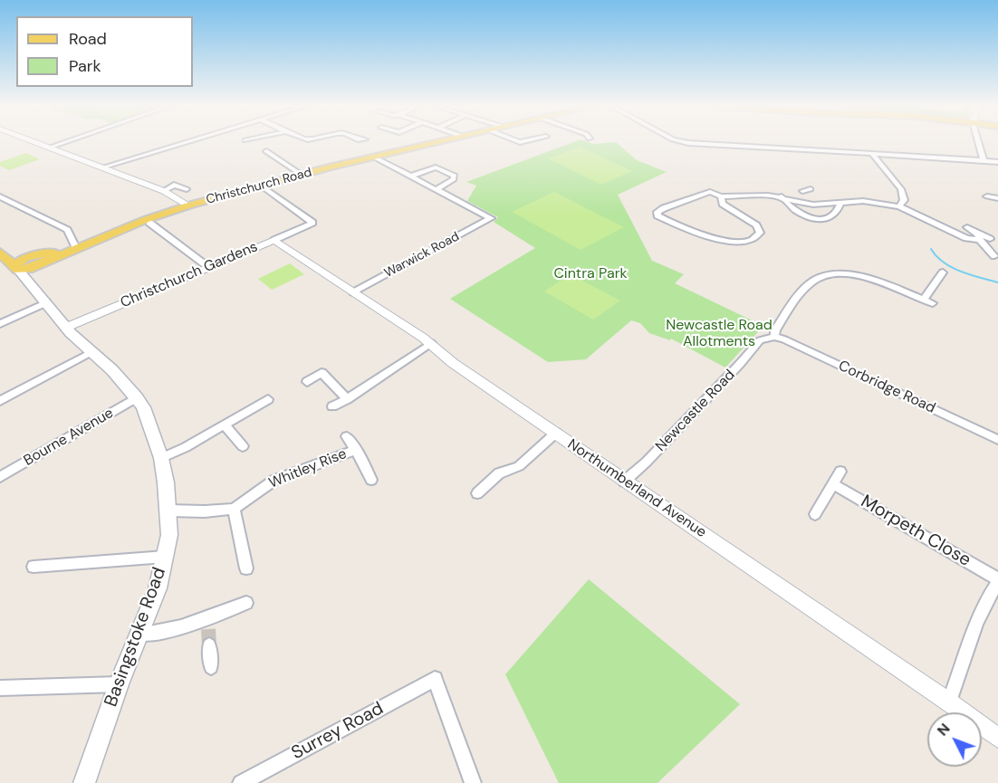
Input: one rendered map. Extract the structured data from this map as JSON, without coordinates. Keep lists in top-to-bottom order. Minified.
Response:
{"streets":{"main road":["Christchurch Road","Basingstoke Road"],"street":["Warwick Road","Christchurch Gardens","Corbridge Road","Newcastle Road","Bourne Avenue","Whitley Rise","Northumberland Avenue","Morpeth Close","Surrey Road"]},"crossings":[["Christchurch Road","Christchurch Gardens"],["Christchurch Road","Basingstoke Road"],["Warwick Road","Northumberland Avenue"],["Christchurch Gardens","Northumberland Avenue"],["Christchurch Gardens","Basingstoke Road"],["Corbridge Road","Newcastle Road"],["Newcastle Road","Northumberland Avenue"],["Bourne Avenue","Basingstoke Road"],["Whitley Rise","Basingstoke Road"]],"parks":["Cintra Park","Newcastle Road Allotments"],"legend":["Road","Park"],"north":"top left"}
